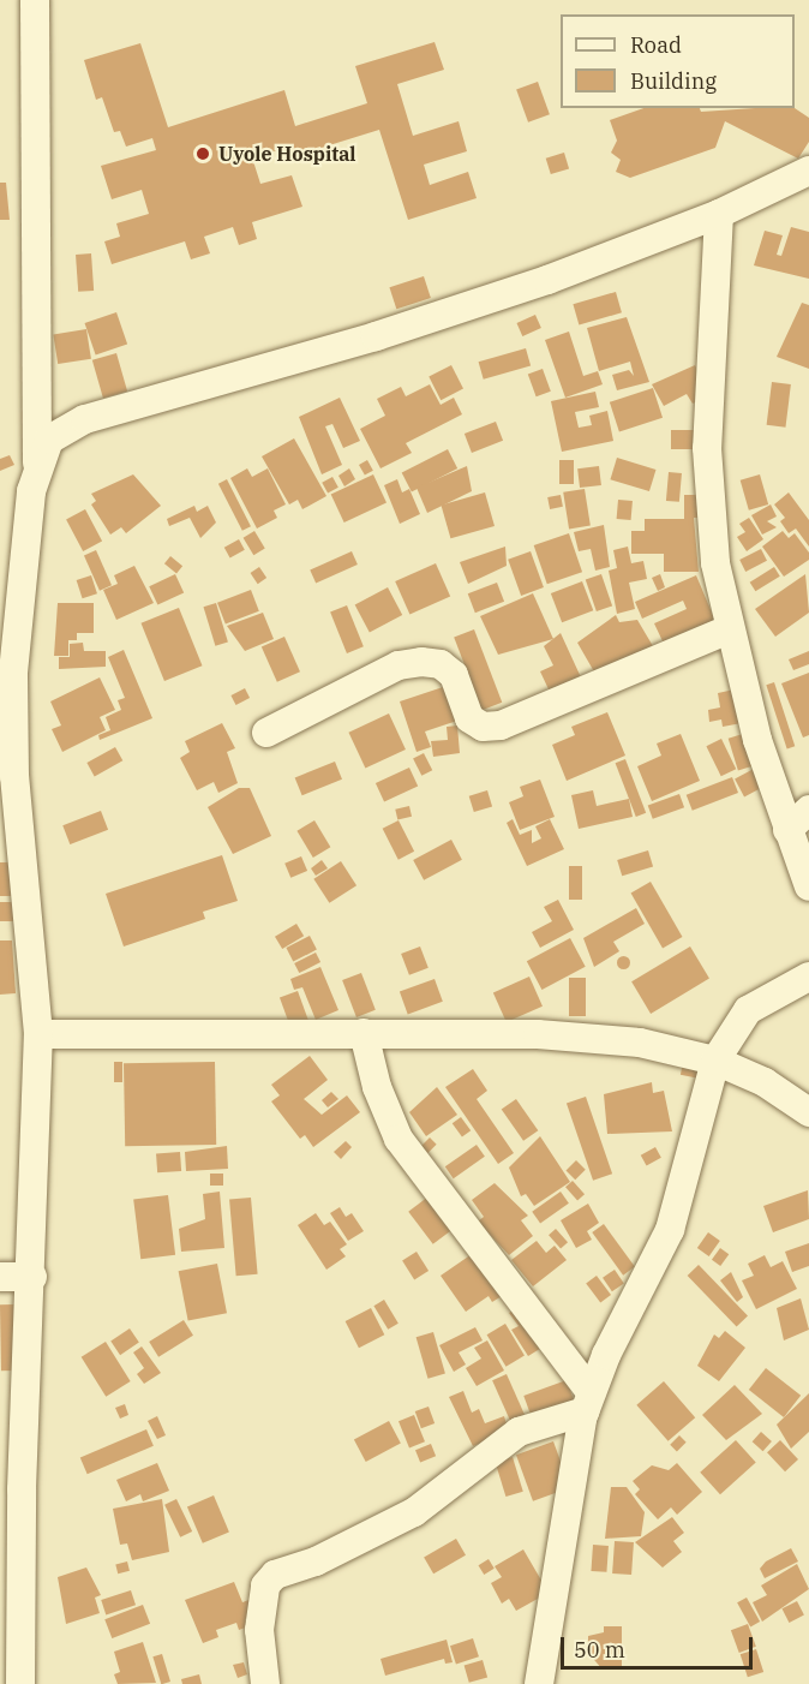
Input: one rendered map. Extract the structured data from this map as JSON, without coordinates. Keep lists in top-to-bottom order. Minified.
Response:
{"places":["Uyole Hospital"],"legend":["Road","Building"],"scale_bar":"50 m"}
